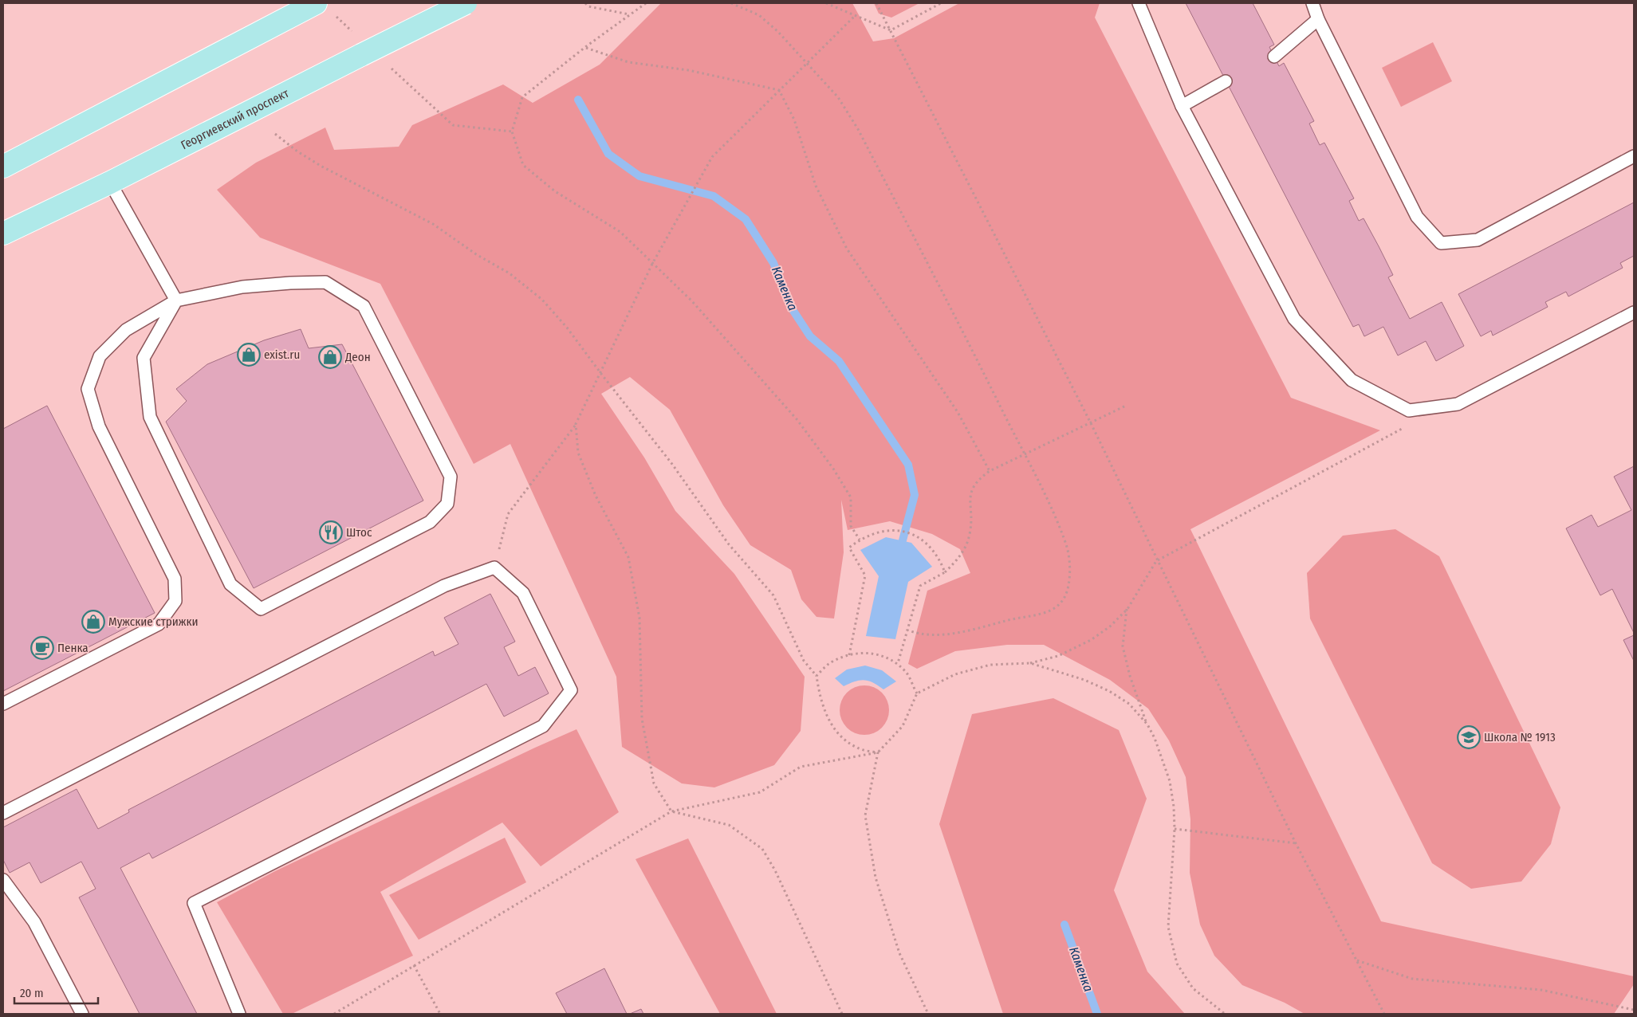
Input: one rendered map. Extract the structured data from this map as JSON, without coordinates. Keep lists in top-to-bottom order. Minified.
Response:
{"streets":{"main road":["Георгиевский проспект"]},"water":["Каменка"],"places":{"shop":["exist.ru","Деон","Мужские стрижки"],"restaurant":["Штос"],"cafe":["Пенка"],"school or university":["Школа № 1913"]},"scale_bar":"20 m"}
